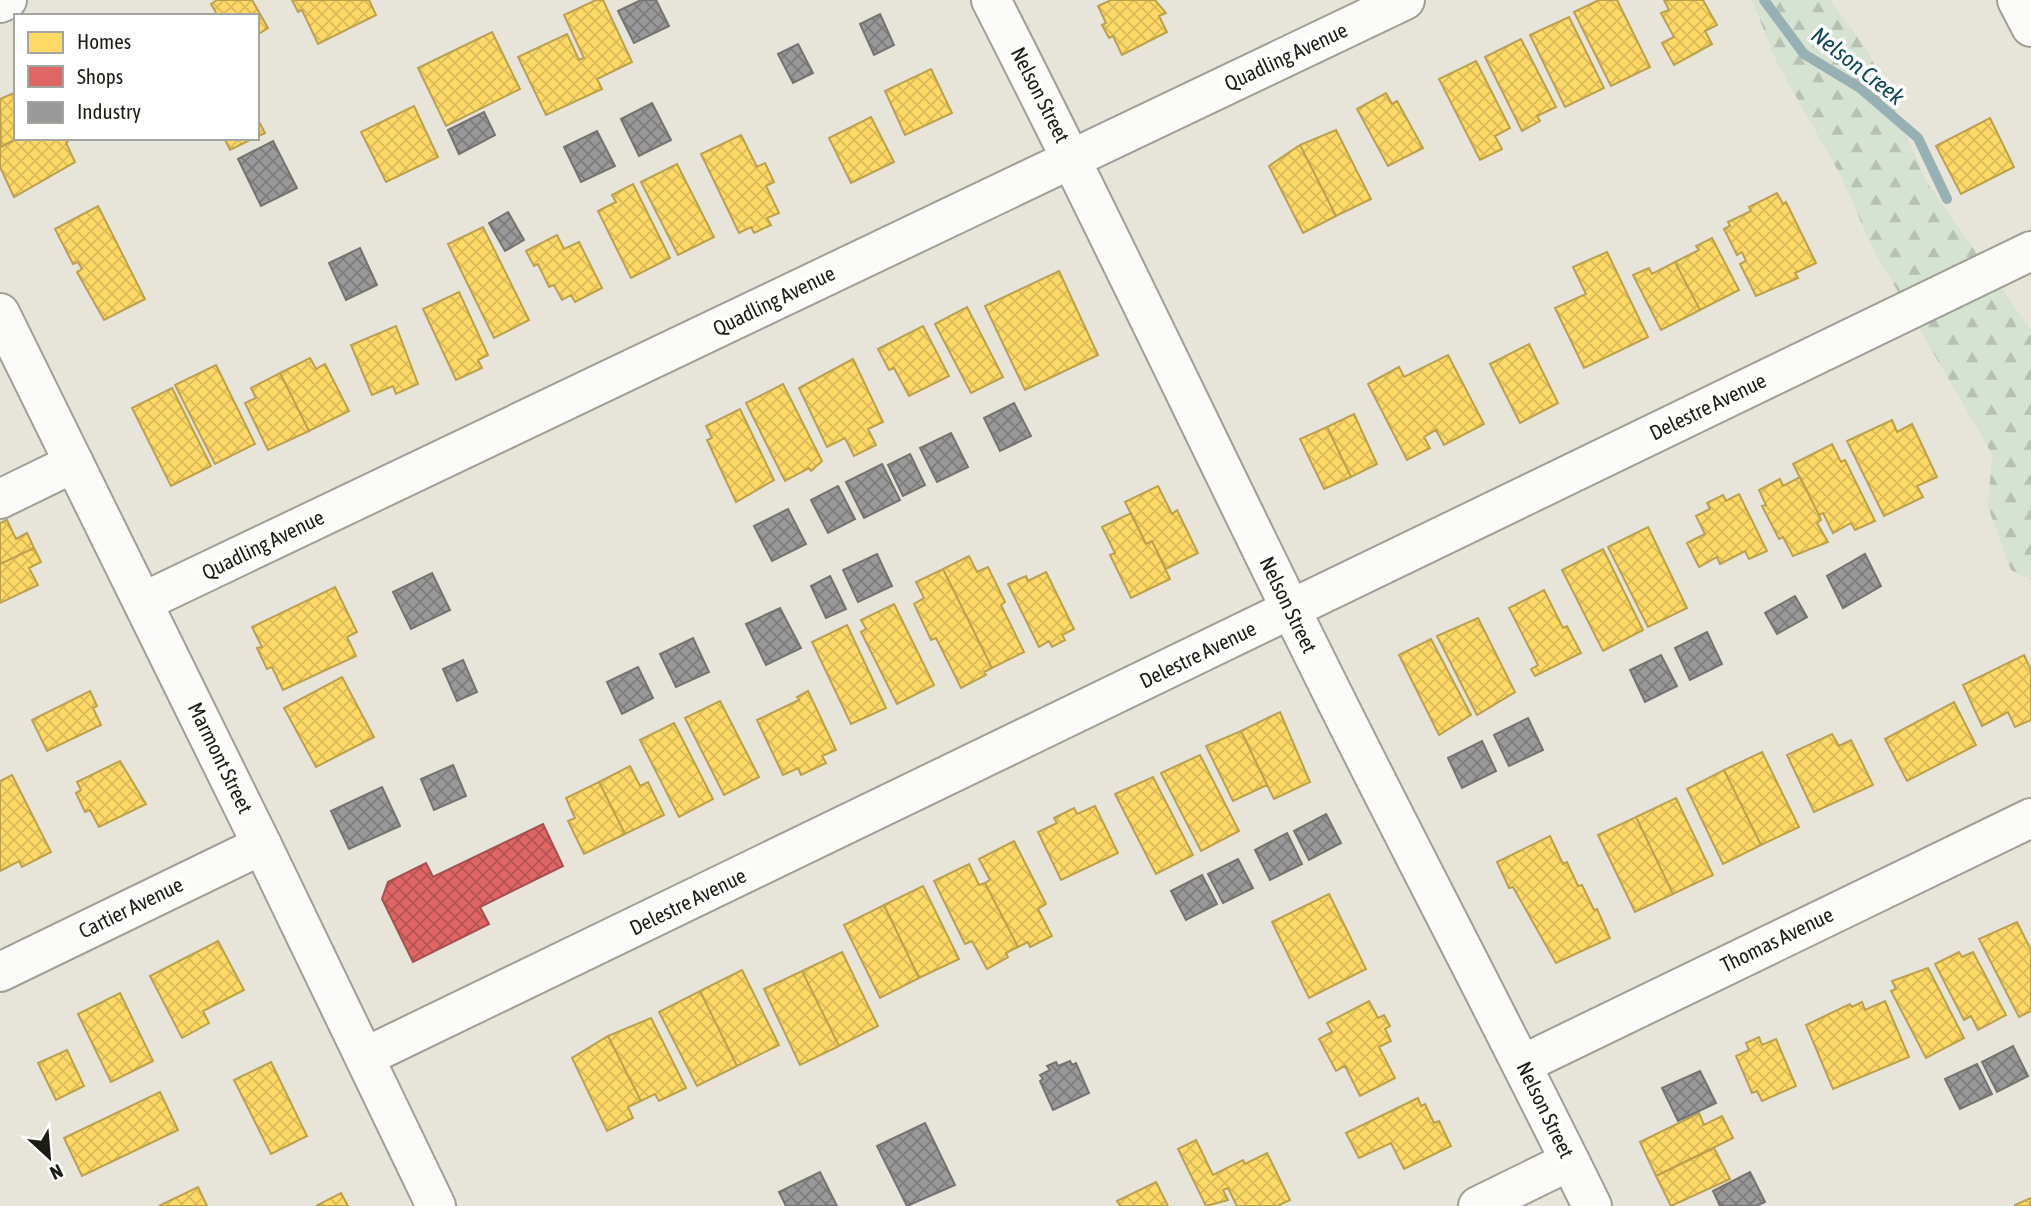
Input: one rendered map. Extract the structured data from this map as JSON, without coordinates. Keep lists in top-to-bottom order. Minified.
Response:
{"streets":{"street":["Quadling Avenue","Nelson Street","Delestre Avenue","Marmont Street","Cartier Avenue","Thomas Avenue"]},"crossings":[["Quadling Avenue","Nelson Street"],["Quadling Avenue","Marmont Street"],["Nelson Street","Delestre Avenue"],["Nelson Street","Thomas Avenue"],["Delestre Avenue","Marmont Street"],["Marmont Street","Cartier Avenue"]],"water":["Nelson Creek"],"legend":["Homes","Shops","Industry"],"north":"bottom right"}
